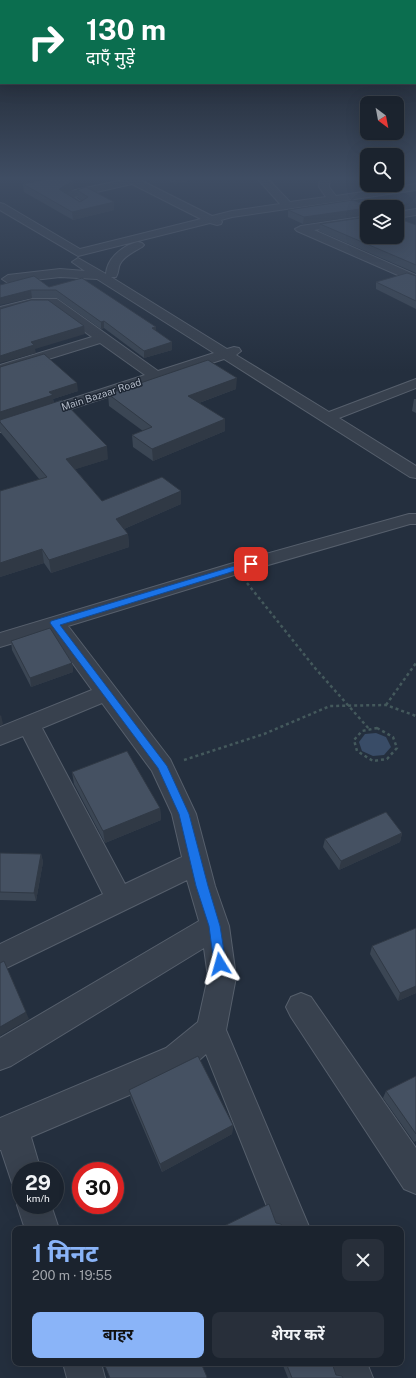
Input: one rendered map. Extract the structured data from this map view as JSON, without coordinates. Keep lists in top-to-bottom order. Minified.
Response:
{"streets":{"street":["Main Bazaar Road"]},"north":"bottom right","page":{"turn":["130 m","दाएँ मुड़ें"],"speed":"29 km/h","limit":"30","heading":["1 मिनट","200 m · 19:55"],"buttons":["बाहर","शेयर करें"]}}
